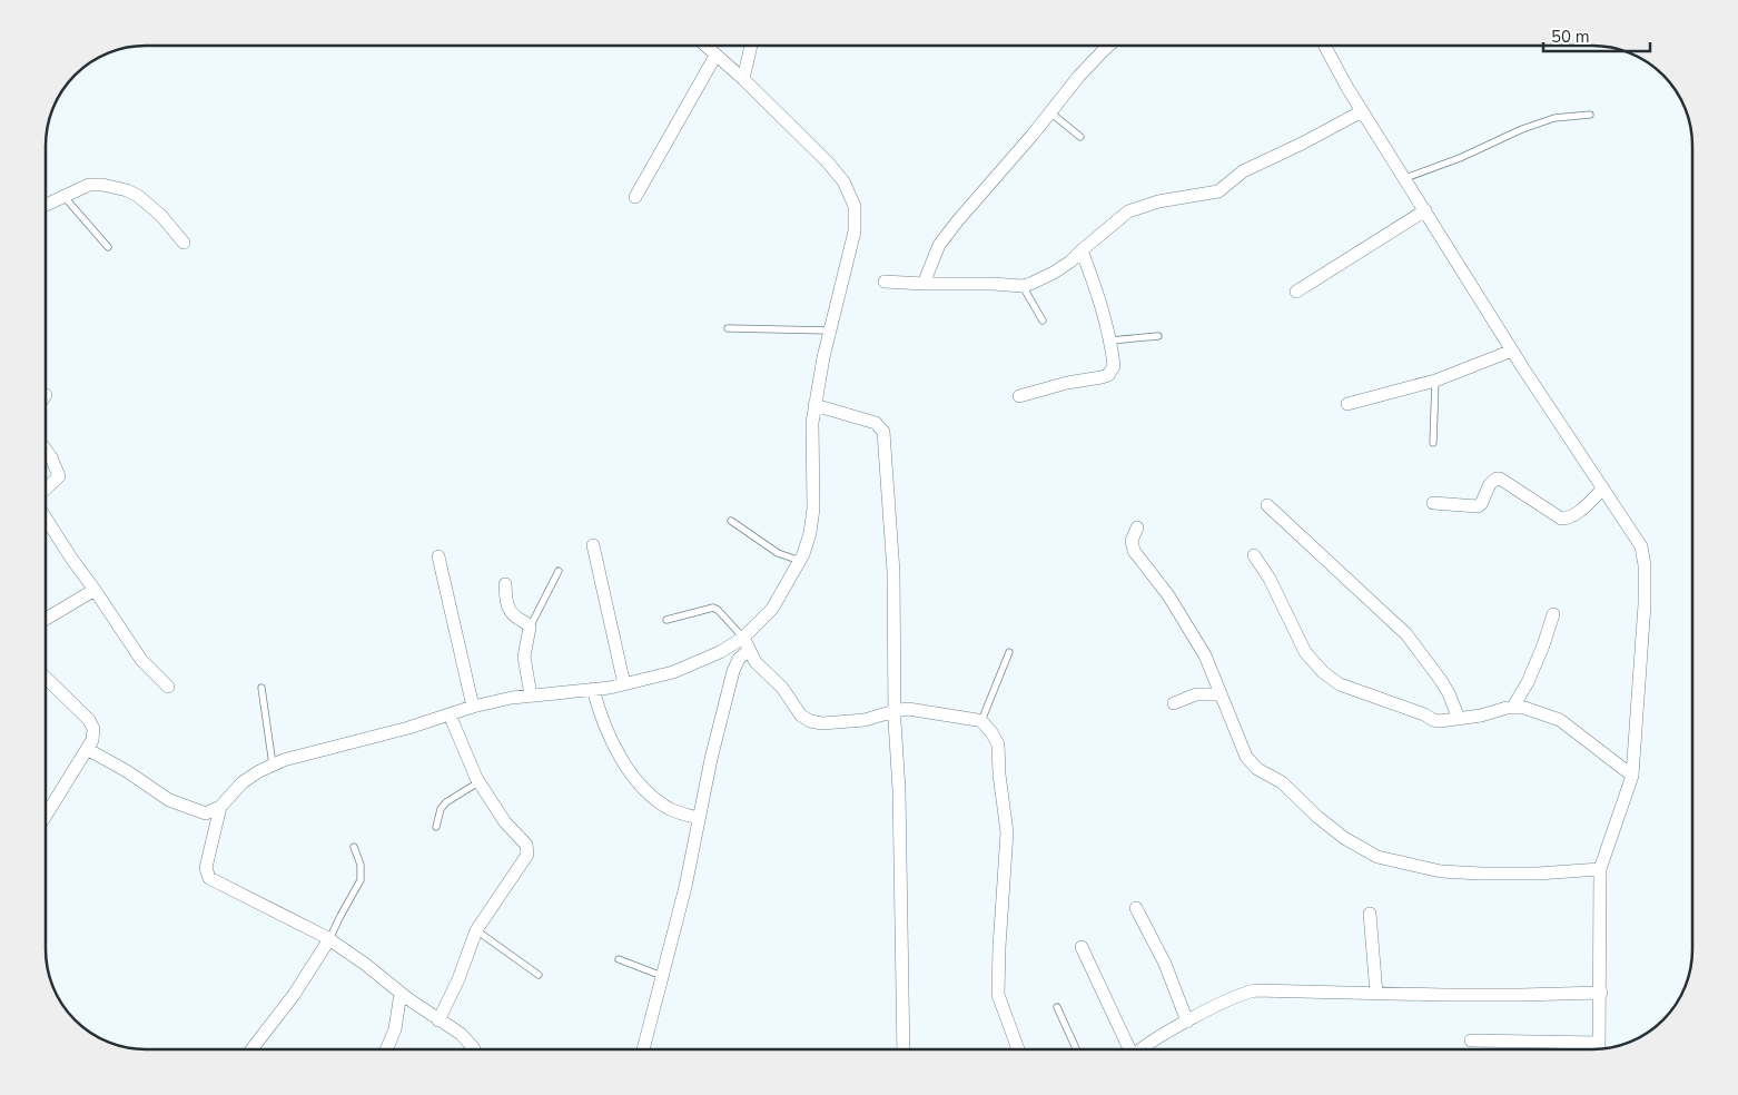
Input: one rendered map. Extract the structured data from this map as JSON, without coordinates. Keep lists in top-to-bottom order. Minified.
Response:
{"scale_bar":"50 m"}
